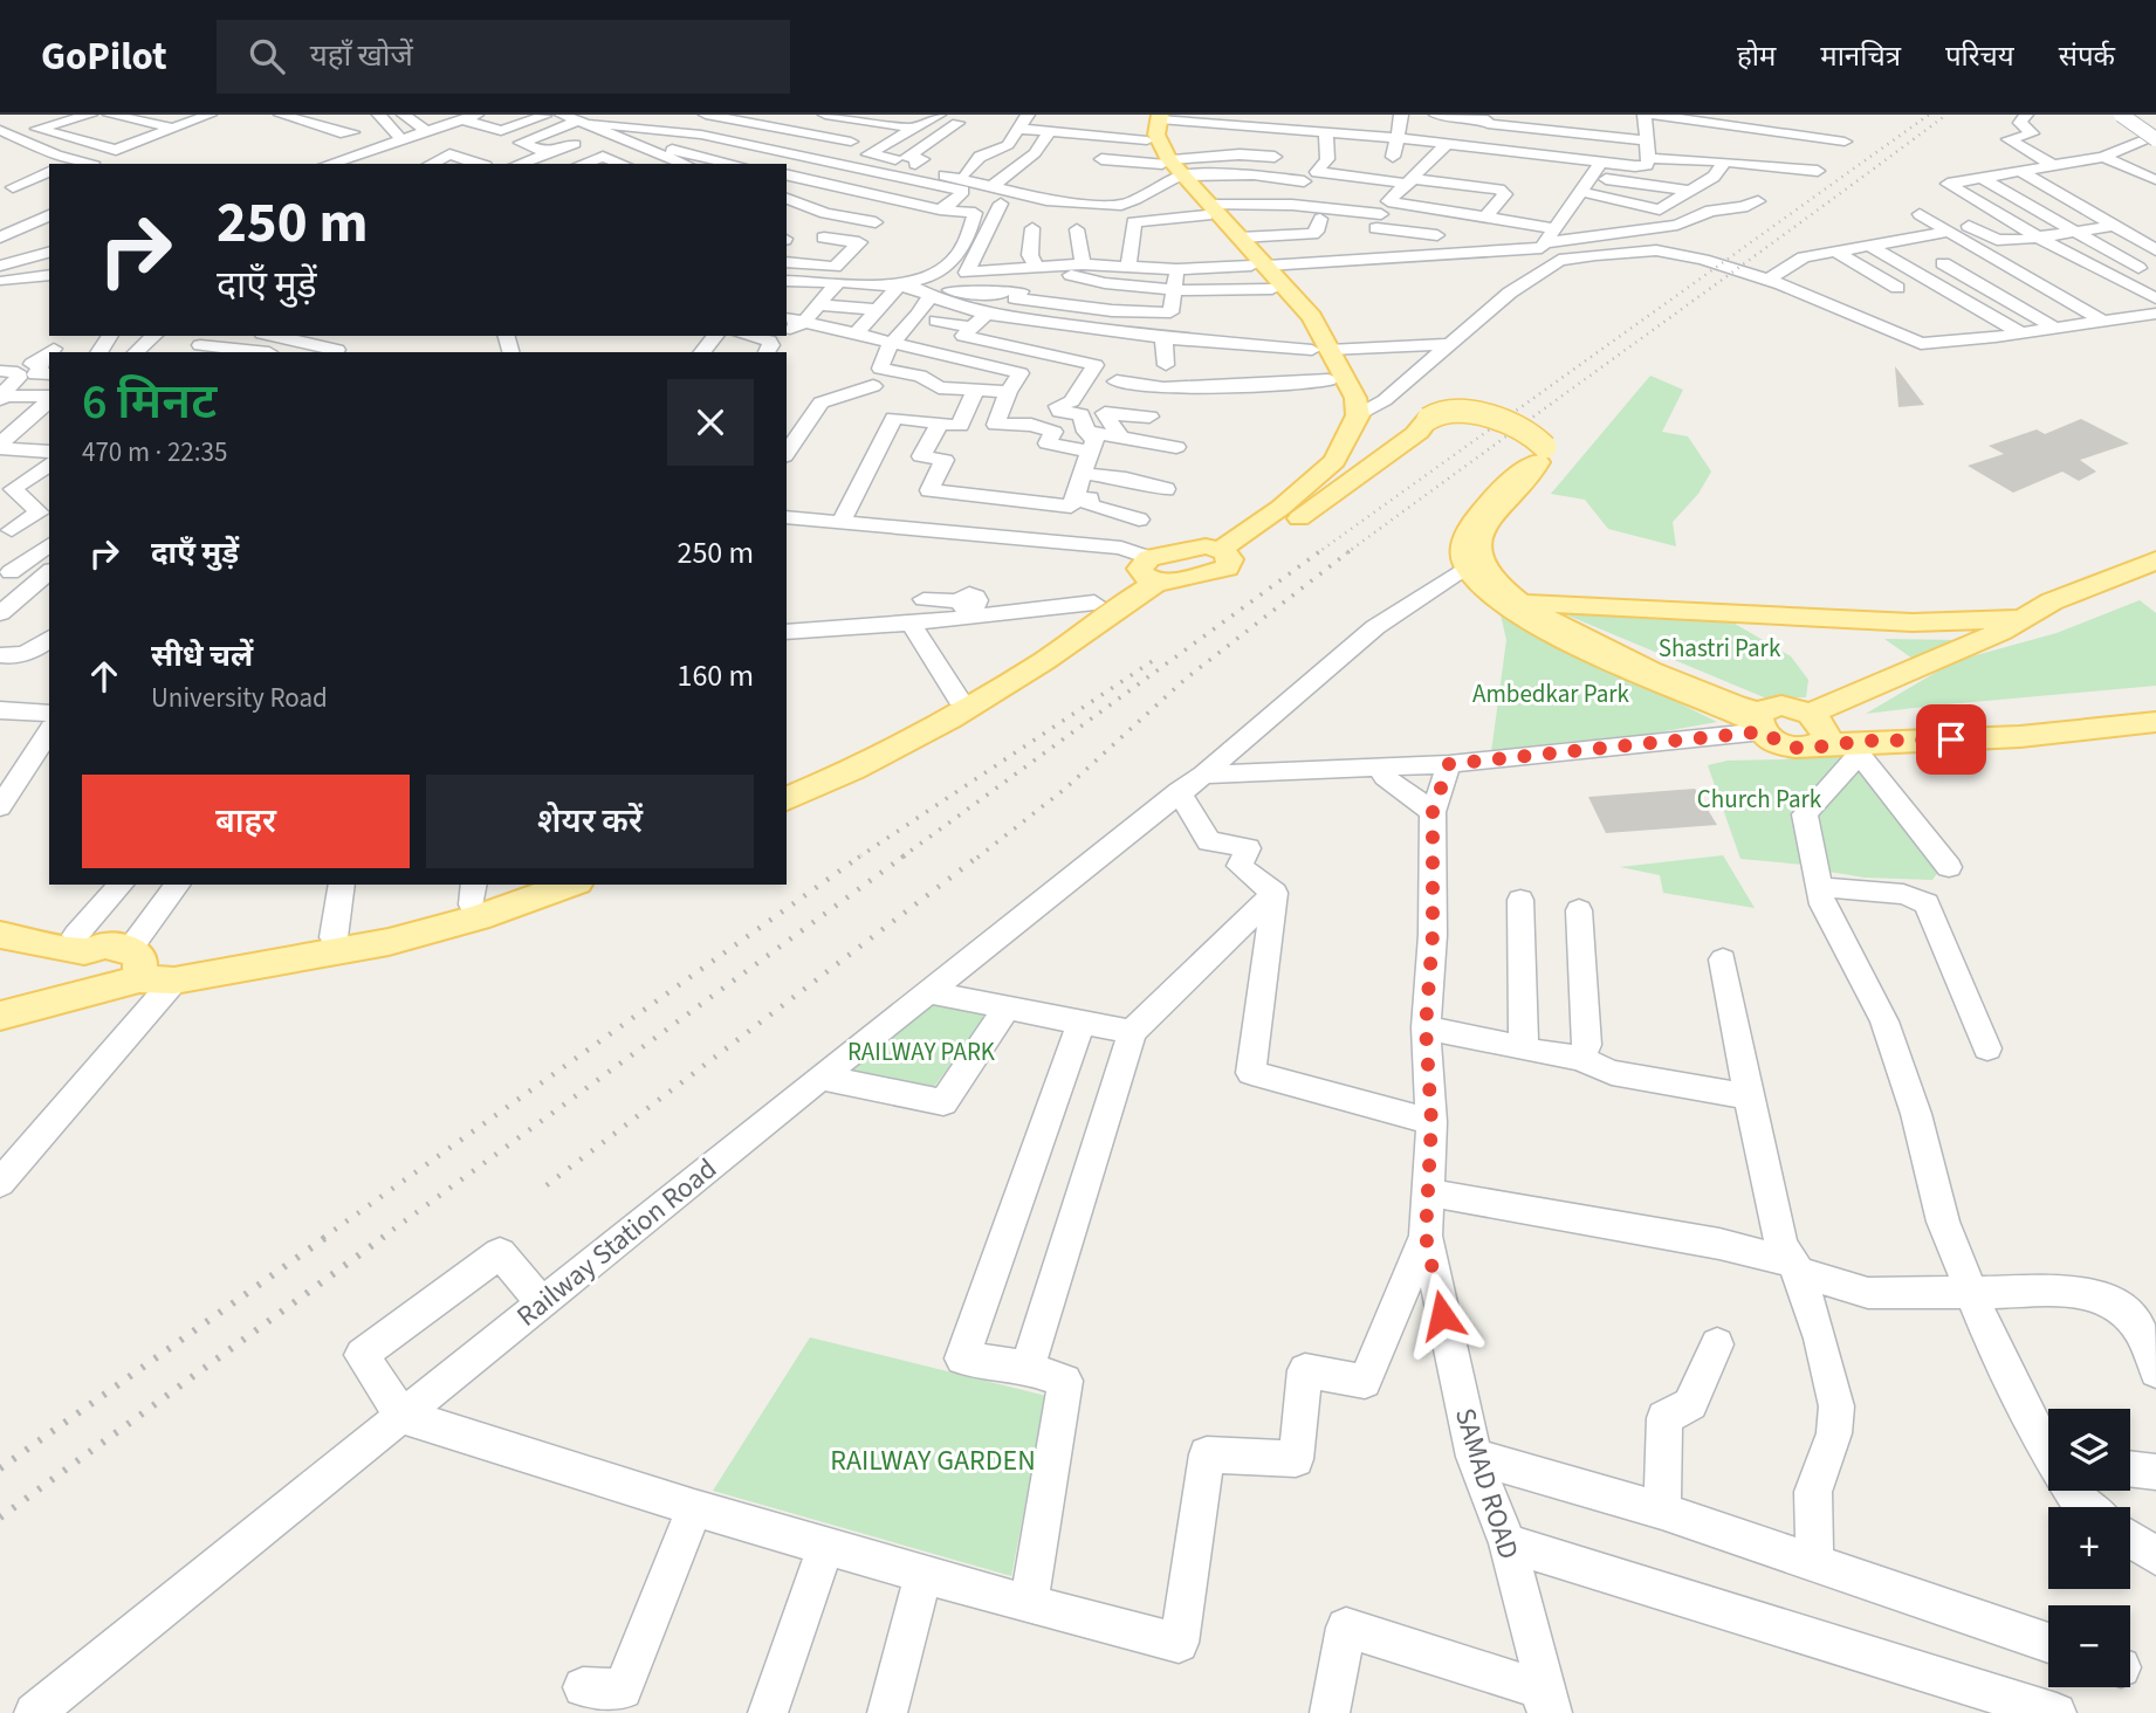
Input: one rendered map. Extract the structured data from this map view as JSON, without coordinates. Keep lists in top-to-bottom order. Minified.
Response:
{"streets":{"street":["Railway Station Road","SAMAD ROAD"]},"parks":["Shastri Park","Ambedkar Park","Church Park","RAILWAY PARK","RAILWAY GARDEN"],"page":{"header":"GoPilot","search":"यहाँ खोजें","nav":["होम","मानचित्र","परिचय","संपर्क"],"turn":["250 m","दाएँ मुड़ें"],"heading":["6 मिनट","470 m · 22:35"],"list":[{"name":"दाएँ मुड़ें","value":"250 m"},{"name":"सीधे चलें","note":"University Road","value":"160 m"}],"buttons":["बाहर","शेयर करें"],"map_buttons":["+","−"]}}
